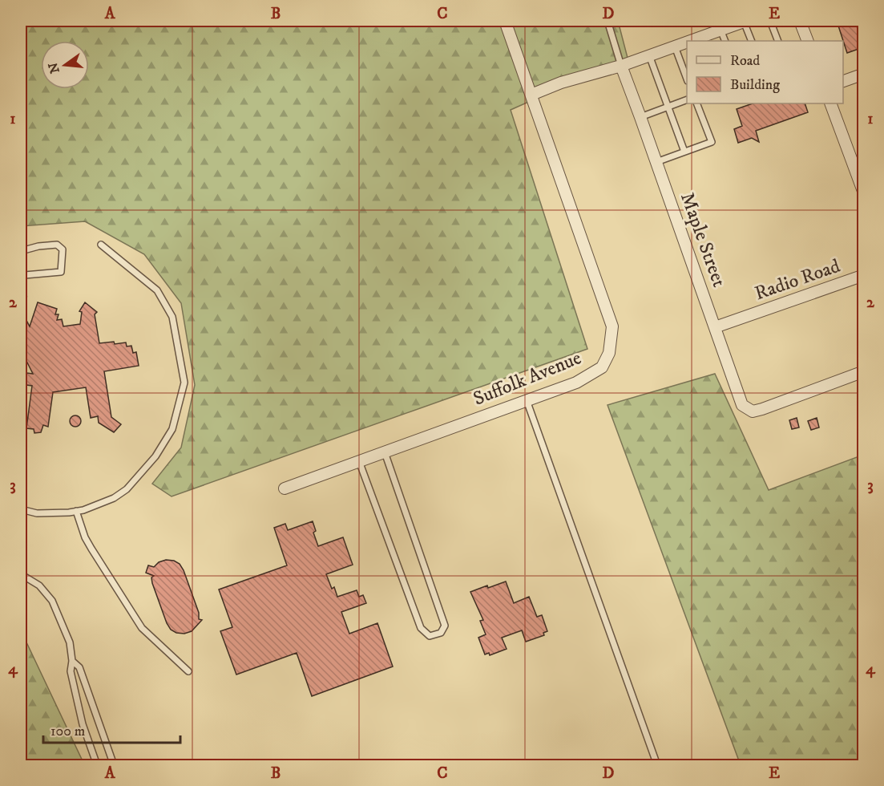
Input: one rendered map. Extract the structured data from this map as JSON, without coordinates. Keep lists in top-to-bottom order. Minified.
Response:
{"streets":{"street":["Maple Street","Radio Road","Suffolk Avenue"]},"crossings":[["Maple Street","Radio Road"]],"legend":["Road","Building"],"scale_bar":"100 m","north":"left","grid":{"columns":["A","B","C","D","E"],"rows":["1","2","3","4"]}}
